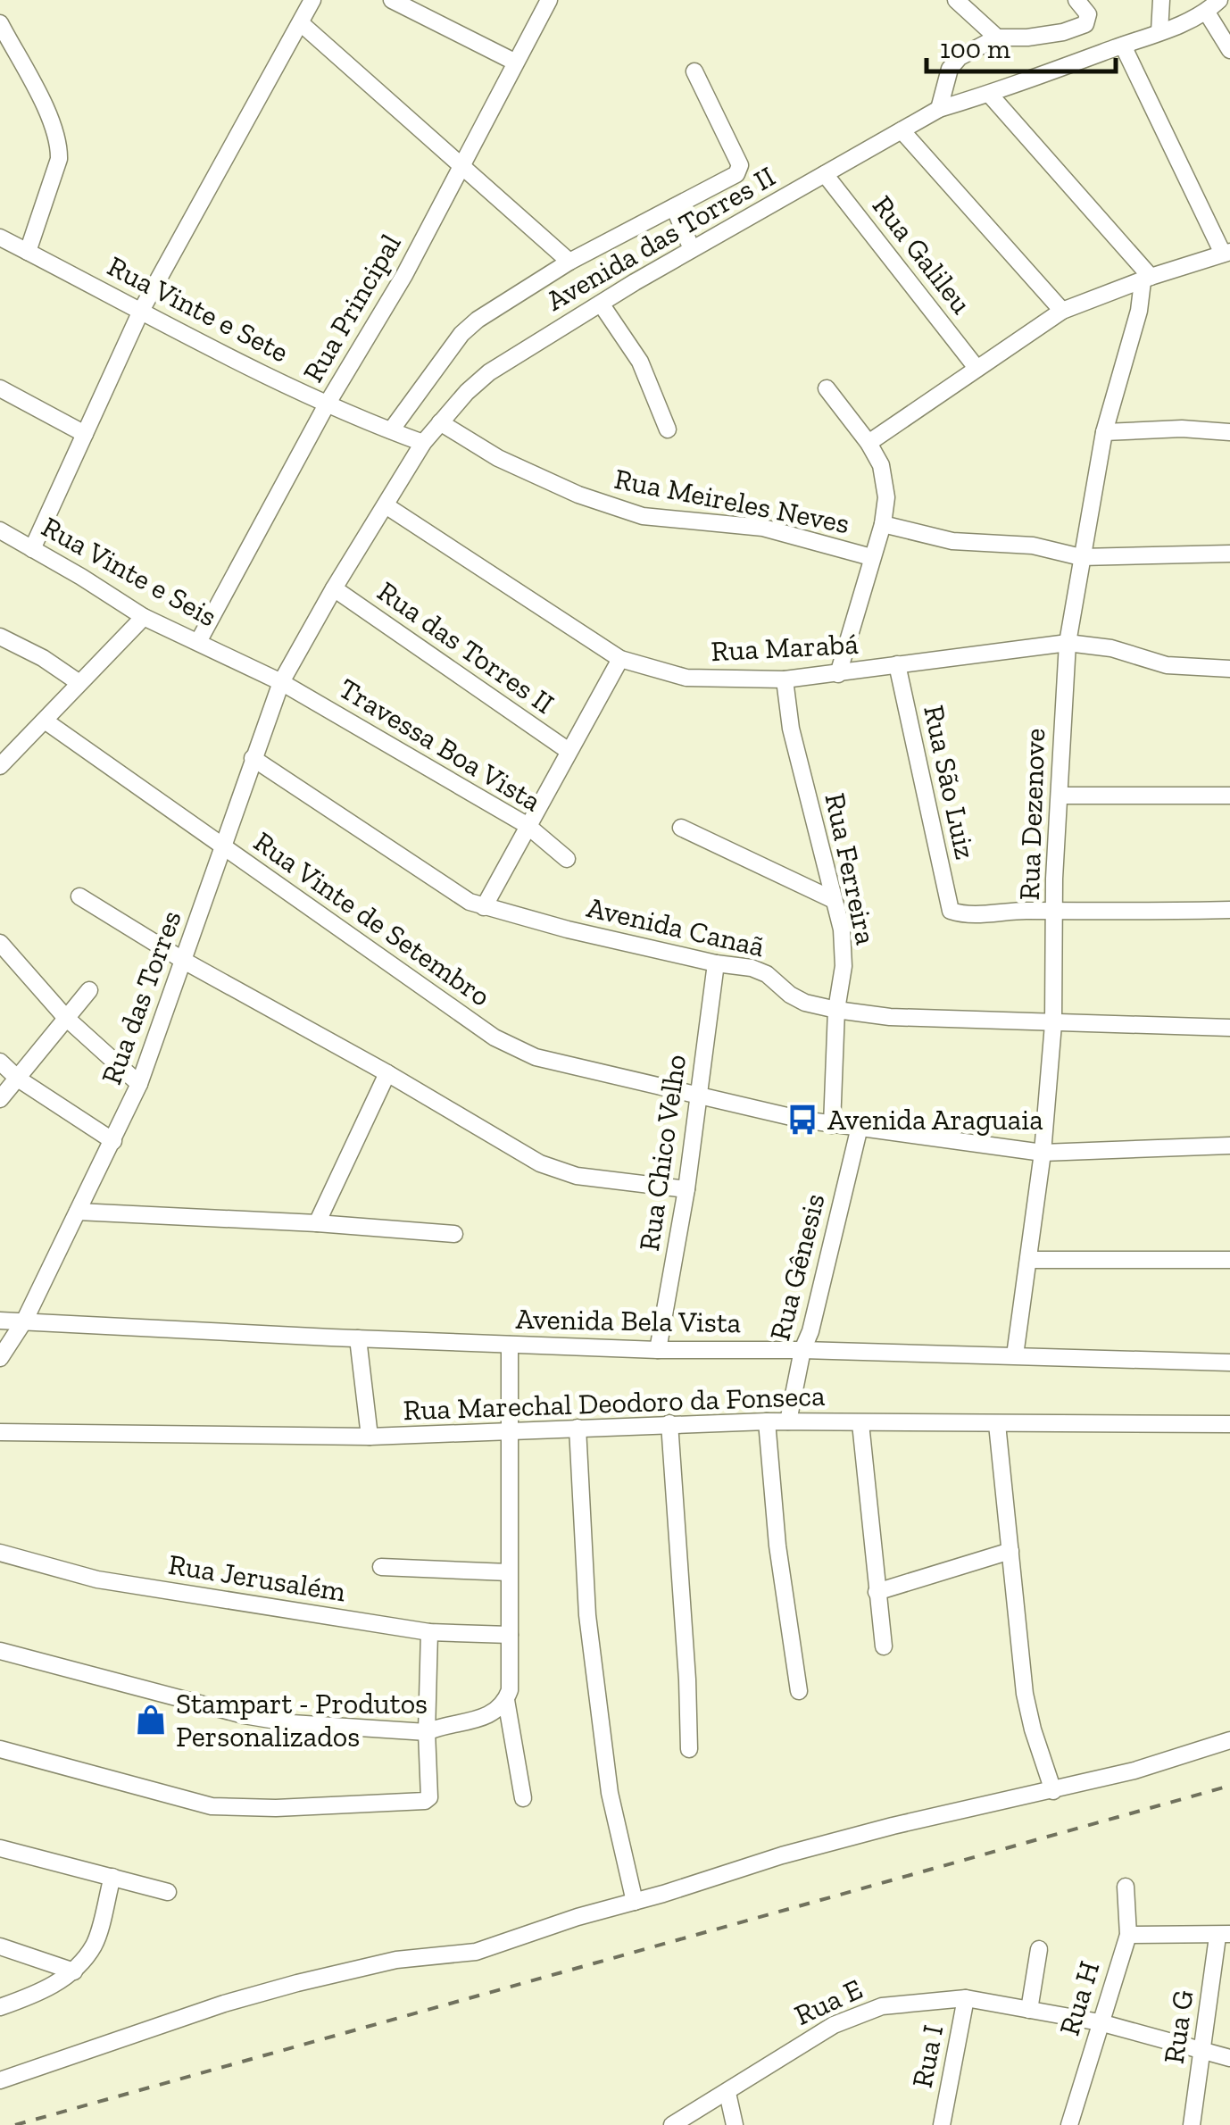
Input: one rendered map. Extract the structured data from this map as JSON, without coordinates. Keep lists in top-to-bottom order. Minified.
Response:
{"streets":{"street":["Avenida das Torres II","Rua Galileu","Rua Principal","Rua Vinte e Sete","Rua Meireles Neves","Rua Vinte e Seis","Rua das Torres II","Rua Marabá","Travessa Boa Vista","Rua São Luiz","Rua Dezenove","Rua Ferreira","Rua Vinte de Setembro","Avenida Canaã","Rua das Torres","Rua Chico Velho","Rua Gênesis","Avenida Bela Vista","Rua Marechal Deodoro da Fonseca","Rua Jerusalém","Rua H","Rua E","Rua G","Rua I"]},"crossings":[["Avenida das Torres II","Rua Galileu"],["Avenida das Torres II","Rua Vinte e Sete"],["Avenida das Torres II","Rua Meireles Neves"],["Avenida das Torres II","Rua Vinte e Seis"],["Avenida das Torres II","Rua das Torres II"],["Avenida das Torres II","Rua Marabá"],["Avenida das Torres II","Travessa Boa Vista"],["Avenida das Torres II","Rua das Torres"],["Rua Principal","Rua Vinte e Sete"],["Rua Principal","Rua Vinte e Seis"],["Rua Meireles Neves","Rua Dezenove"],["Rua Vinte e Seis","Travessa Boa Vista"],["Rua Vinte e Seis","Rua das Torres"],["Rua Marabá","Rua São Luiz"],["Rua Marabá","Rua Dezenove"],["Rua Marabá","Rua Ferreira"],["Travessa Boa Vista","Rua das Torres"],["Rua São Luiz","Rua Dezenove"],["Rua Dezenove","Avenida Canaã"],["Rua Dezenove","Avenida Bela Vista"],["Rua Ferreira","Avenida Canaã"],["Rua Vinte de Setembro","Rua das Torres"],["Rua Vinte de Setembro","Rua Chico Velho"],["Avenida Canaã","Rua das Torres"],["Avenida Canaã","Rua Chico Velho"],["Rua das Torres","Avenida Bela Vista"],["Rua Chico Velho","Avenida Bela Vista"],["Rua Gênesis","Avenida Bela Vista"],["Rua Gênesis","Rua Marechal Deodoro da Fonseca"],["Rua H","Rua E"],["Rua E","Rua G"],["Rua E","Rua I"]],"places":{"bus stop":["Avenida Araguaia"],"shop":["Stampart - Produtos Personalizados"]},"scale_bar":"100 m"}
